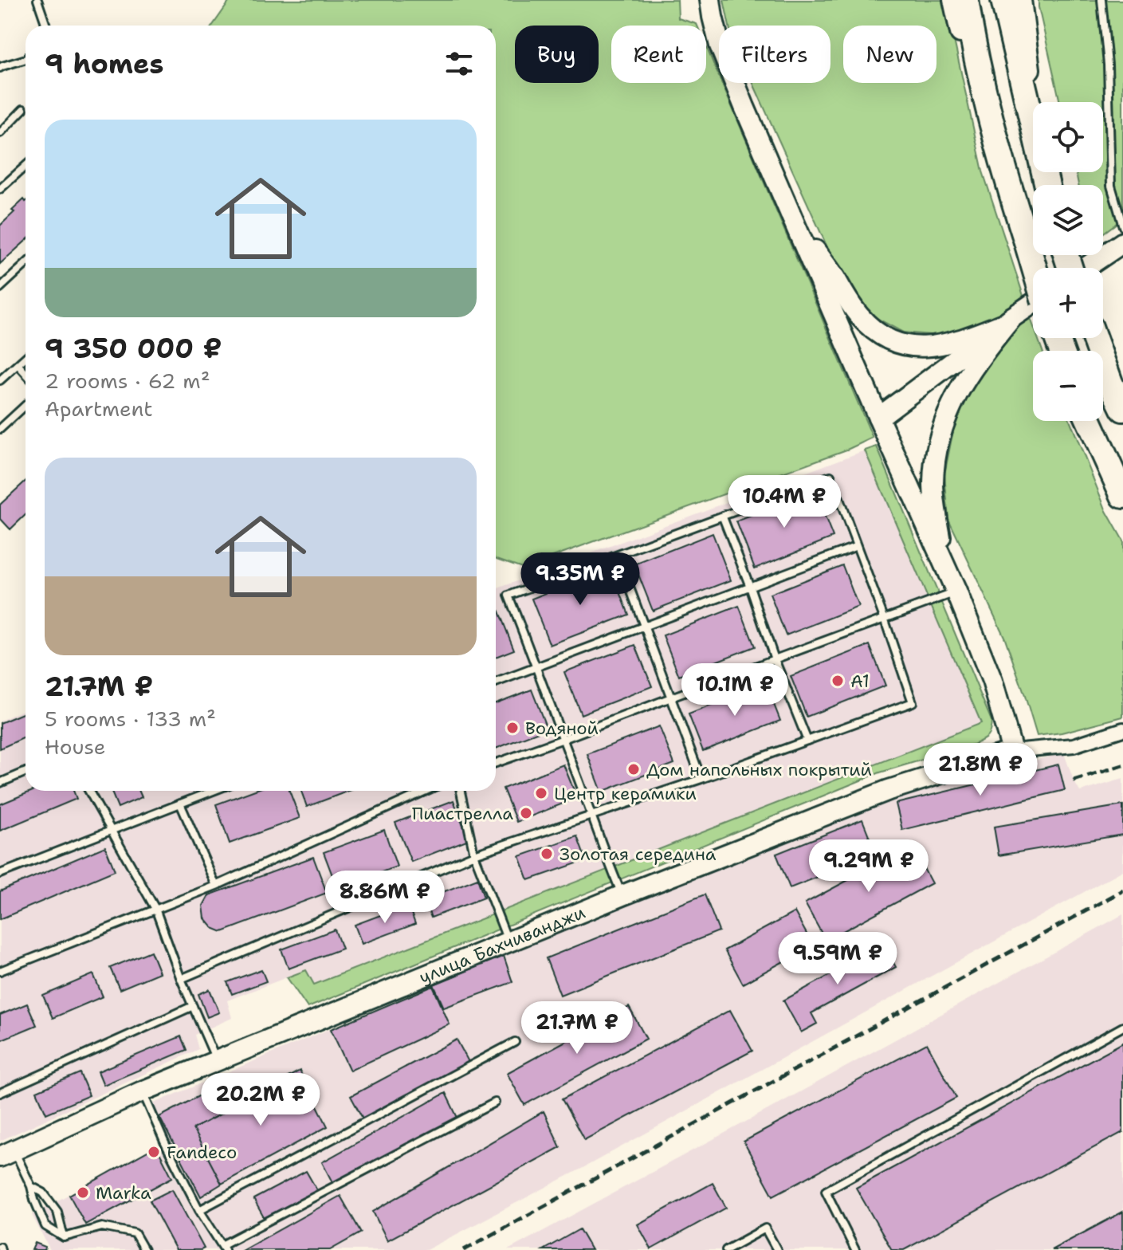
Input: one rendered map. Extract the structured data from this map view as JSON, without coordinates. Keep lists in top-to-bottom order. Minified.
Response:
{"streets":{"main road":["улица Бахчиванджи"]},"places":["A1","Водяной","Дом напольных покрытий","Центр керамики","Пиастрелла","Золотая середина","Fandeco","Marka"],"page":{"chip":["Buy","Rent","Filters","New"],"heading":"9 homes","map_buttons":["+","−"],"list":[{"name":"9 350 000 ₽","note":"2 rooms · 62 m² · Apartment"},{"name":"21.7M ₽","note":"5 rooms · 133 m² · House"}],"price":["10.4M ₽","9.35M ₽","10.1M ₽","21.8M ₽","9.29M ₽","8.86M ₽","9.59M ₽","21.7M ₽","20.2M ₽"]}}
